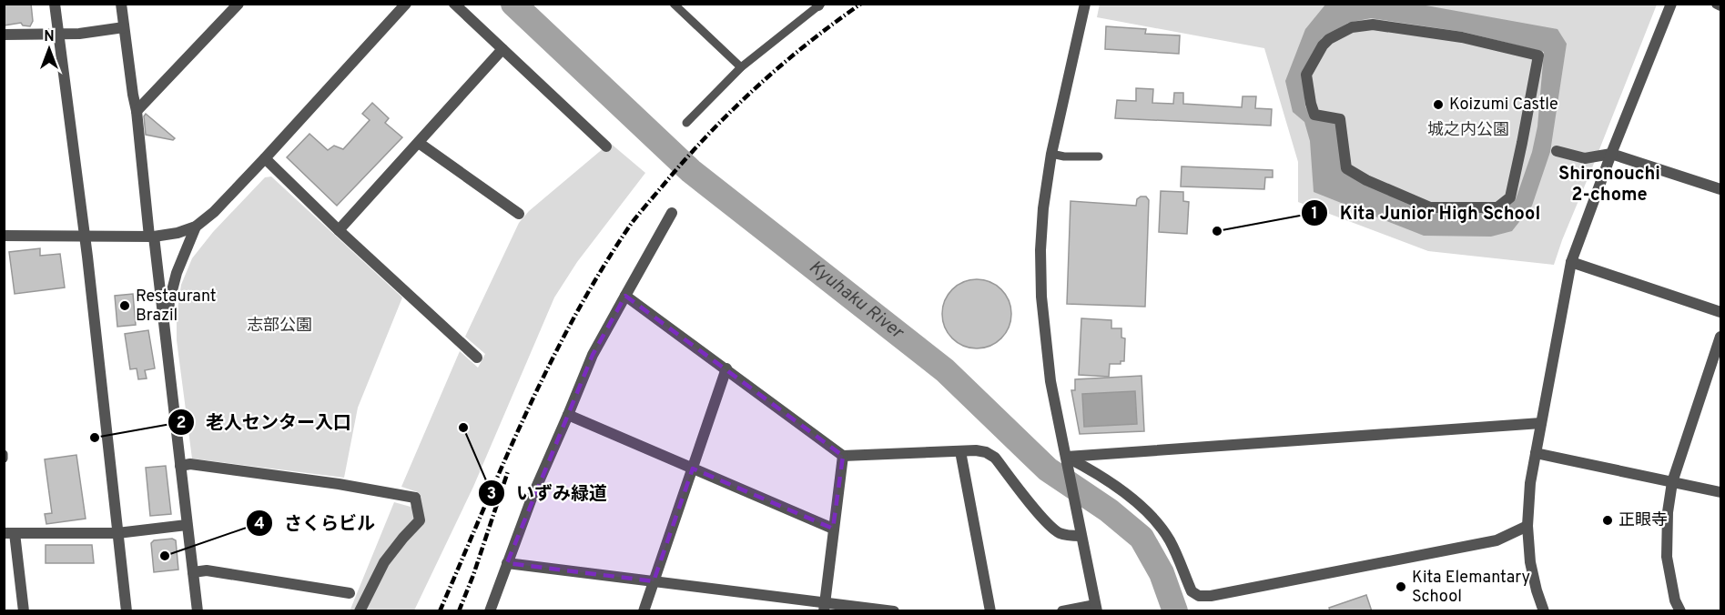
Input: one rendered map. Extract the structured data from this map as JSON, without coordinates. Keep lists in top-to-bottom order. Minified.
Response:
{"districts":["Shironouchi 2-chome"],"water":["Kyuhaku River"],"parks":["城之内公園","志部公園"],"places":["Koizumi Castle","Kita Junior High School","Restaurant Brazil","いずみ緑道","老人センター入口","正眼寺","さくらビル","Kita Elemantary School"],"north":"top"}
